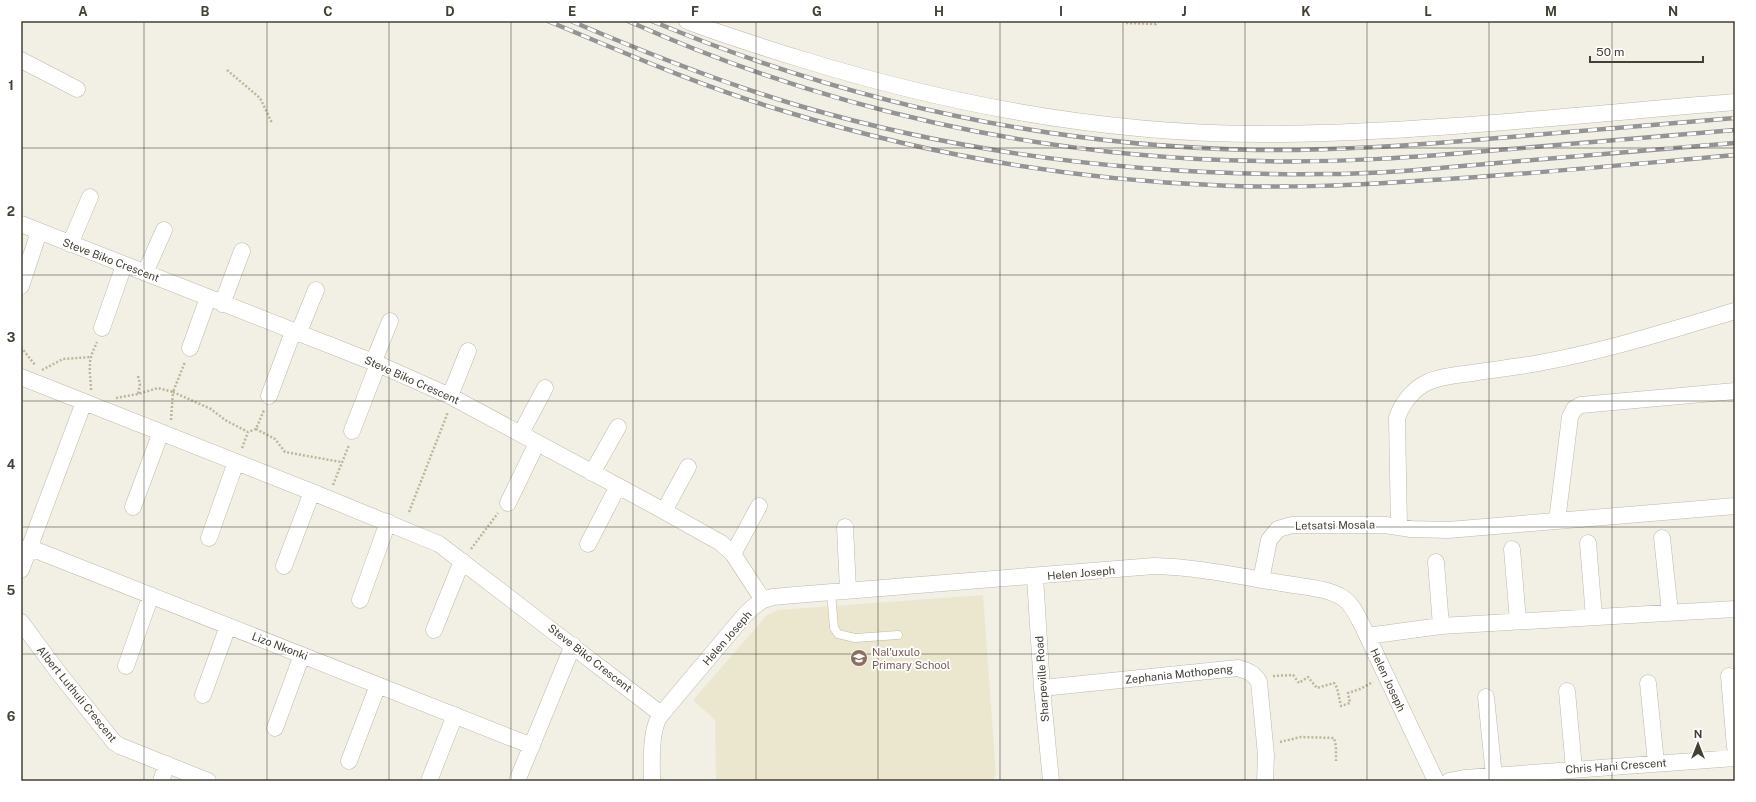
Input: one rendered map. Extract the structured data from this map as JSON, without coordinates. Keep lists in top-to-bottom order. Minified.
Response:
{"streets":{"street":["Steve Biko Crescent","Letsatsi Mosala","Helen Joseph","Lizo Nkonki","Zephania Mothopeng","Sharpeville Road","Albert Luthuli Crescent","Chris Hani Crescent"]},"crossings":[["Steve Biko Crescent","Helen Joseph"],["Letsatsi Mosala","Helen Joseph"],["Helen Joseph","Sharpeville Road"],["Zephania Mothopeng","Sharpeville Road"]],"places":{"school or university":["Nal'uxulo Primary School"]},"scale_bar":"50 m","north":"top","grid":{"columns":["A","B","C","D","E","F","G","H","I","J","K","L","M","N"],"rows":["1","2","3","4","5","6"]}}
